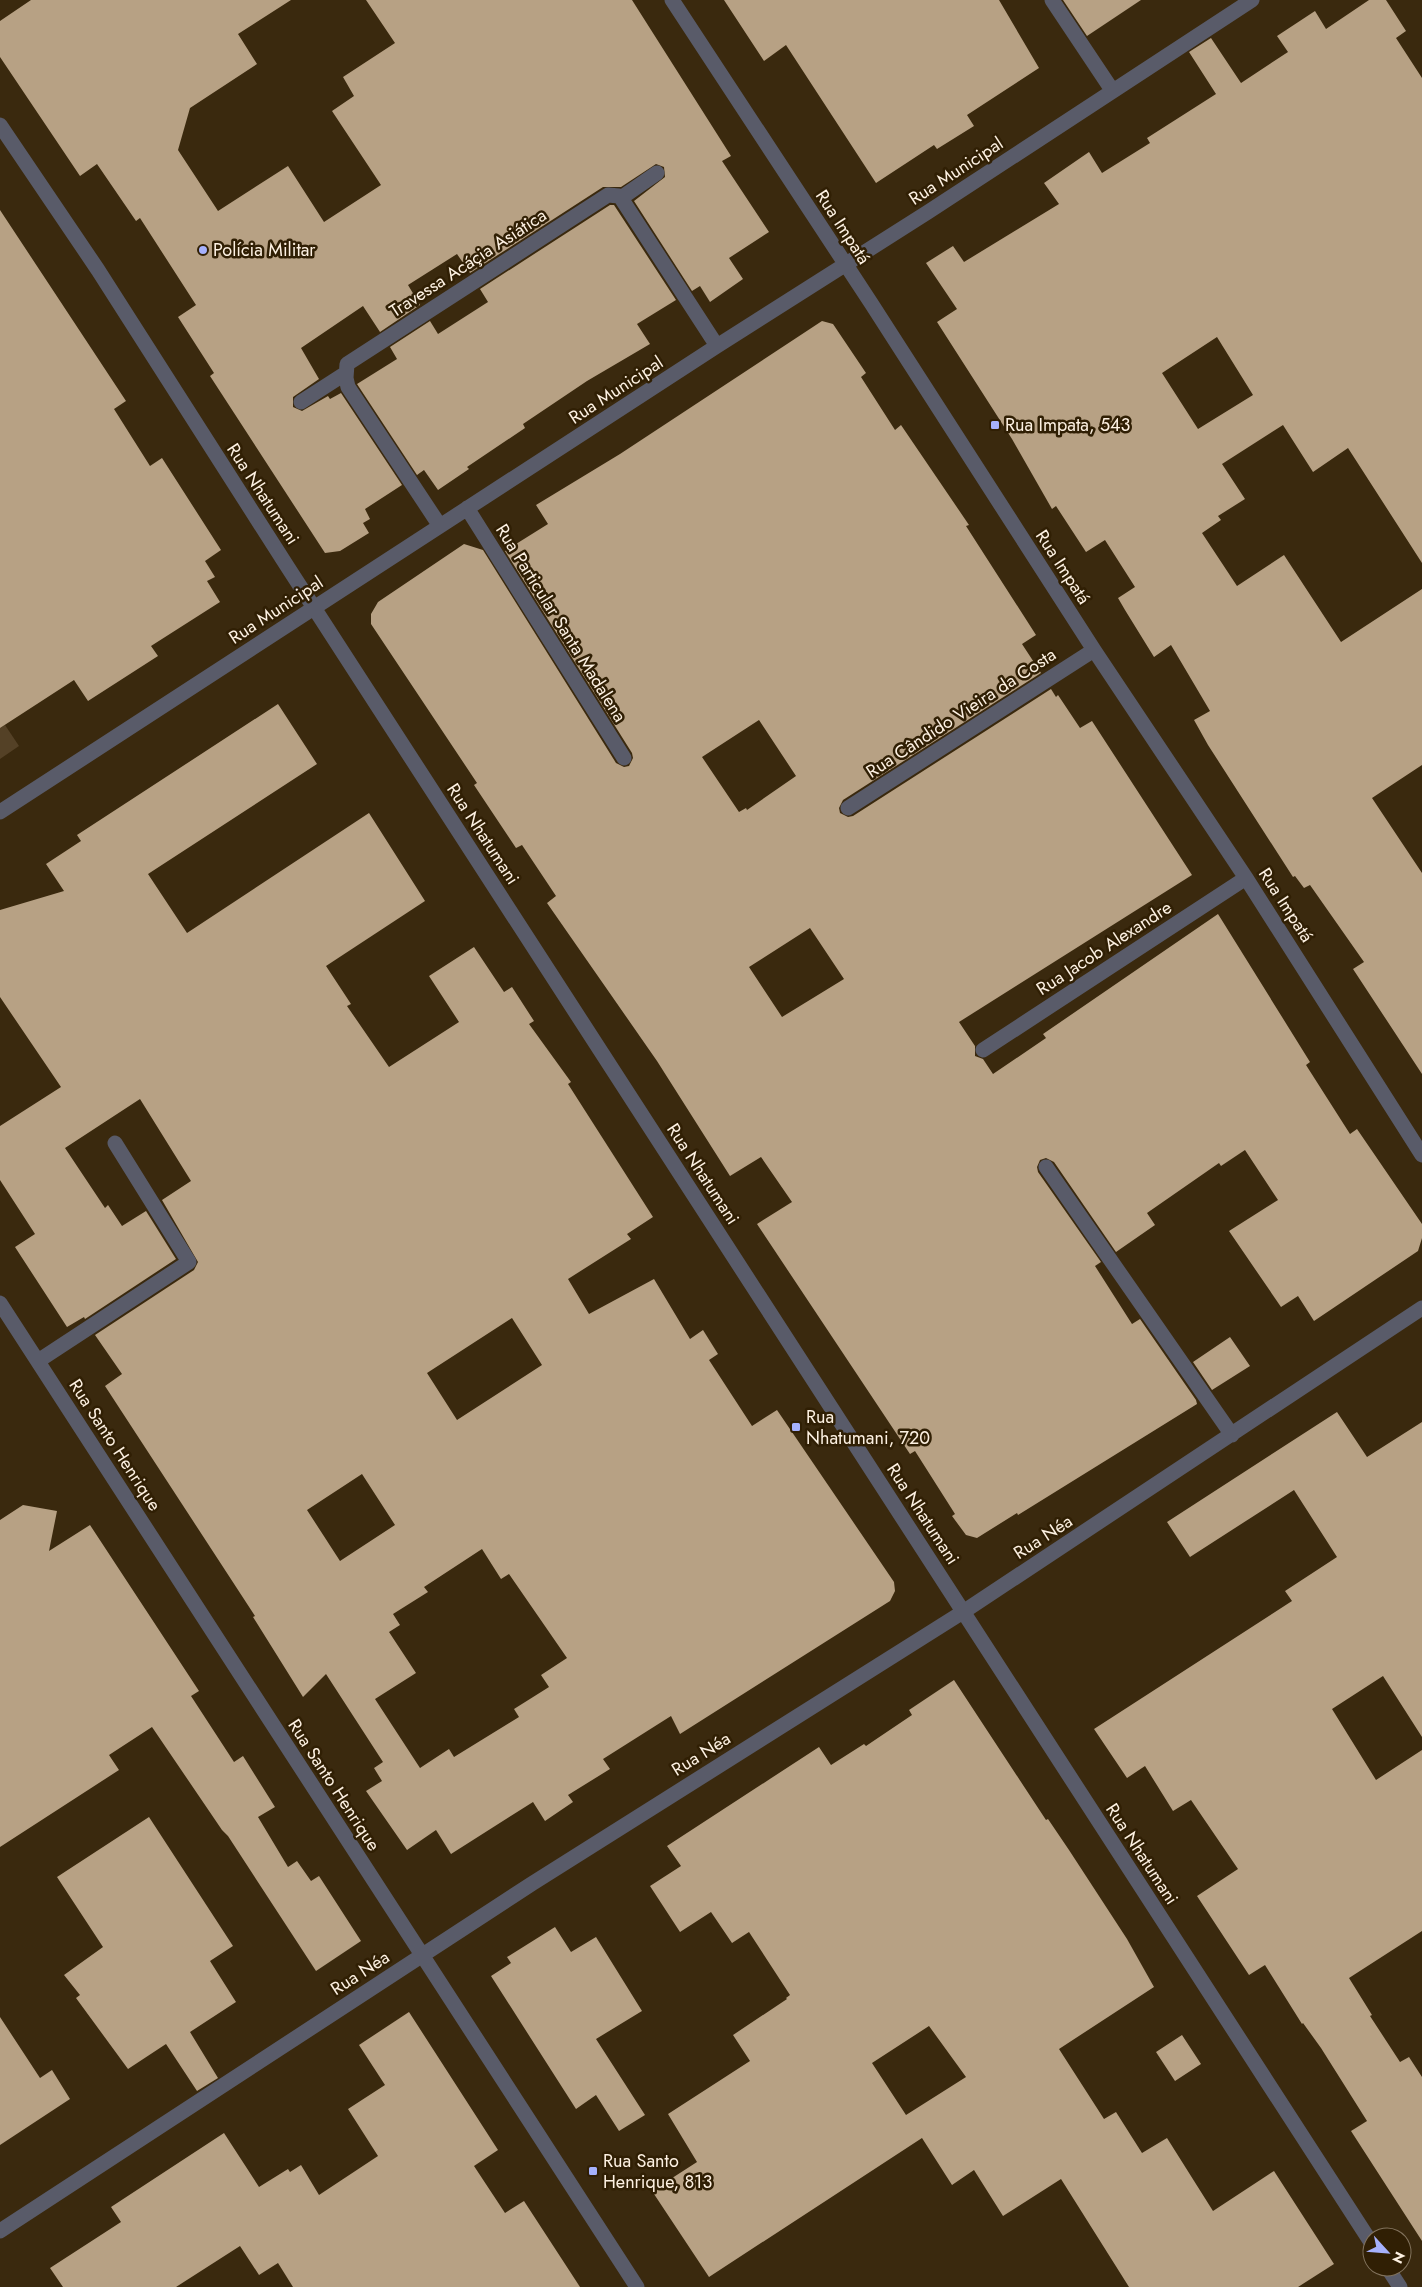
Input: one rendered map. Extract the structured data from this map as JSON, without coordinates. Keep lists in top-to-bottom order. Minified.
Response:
{"streets":{"street":["Rua Municipal","Rua Impatá","Travessa Acáçia Asiática","Rua Nhatumani","Rua Particular Santa Madalena","Rua Cândido Vieira da Costa","Rua Jacob Alexandre","Rua Santo Henrique","Rua Néa"]},"crossings":[["Rua Municipal","Rua Impatá"],["Rua Municipal","Rua Nhatumani"],["Rua Municipal","Rua Particular Santa Madalena"],["Rua Impatá","Rua Cândido Vieira da Costa"],["Rua Impatá","Rua Jacob Alexandre"],["Rua Nhatumani","Rua Néa"],["Rua Santo Henrique","Rua Néa"]],"places":{"other":["Polícia Militar"],"transit":["Rua Impata, 543","Rua Nhatumani, 720","Rua Santo Henrique, 813"]},"north":"bottom right"}
